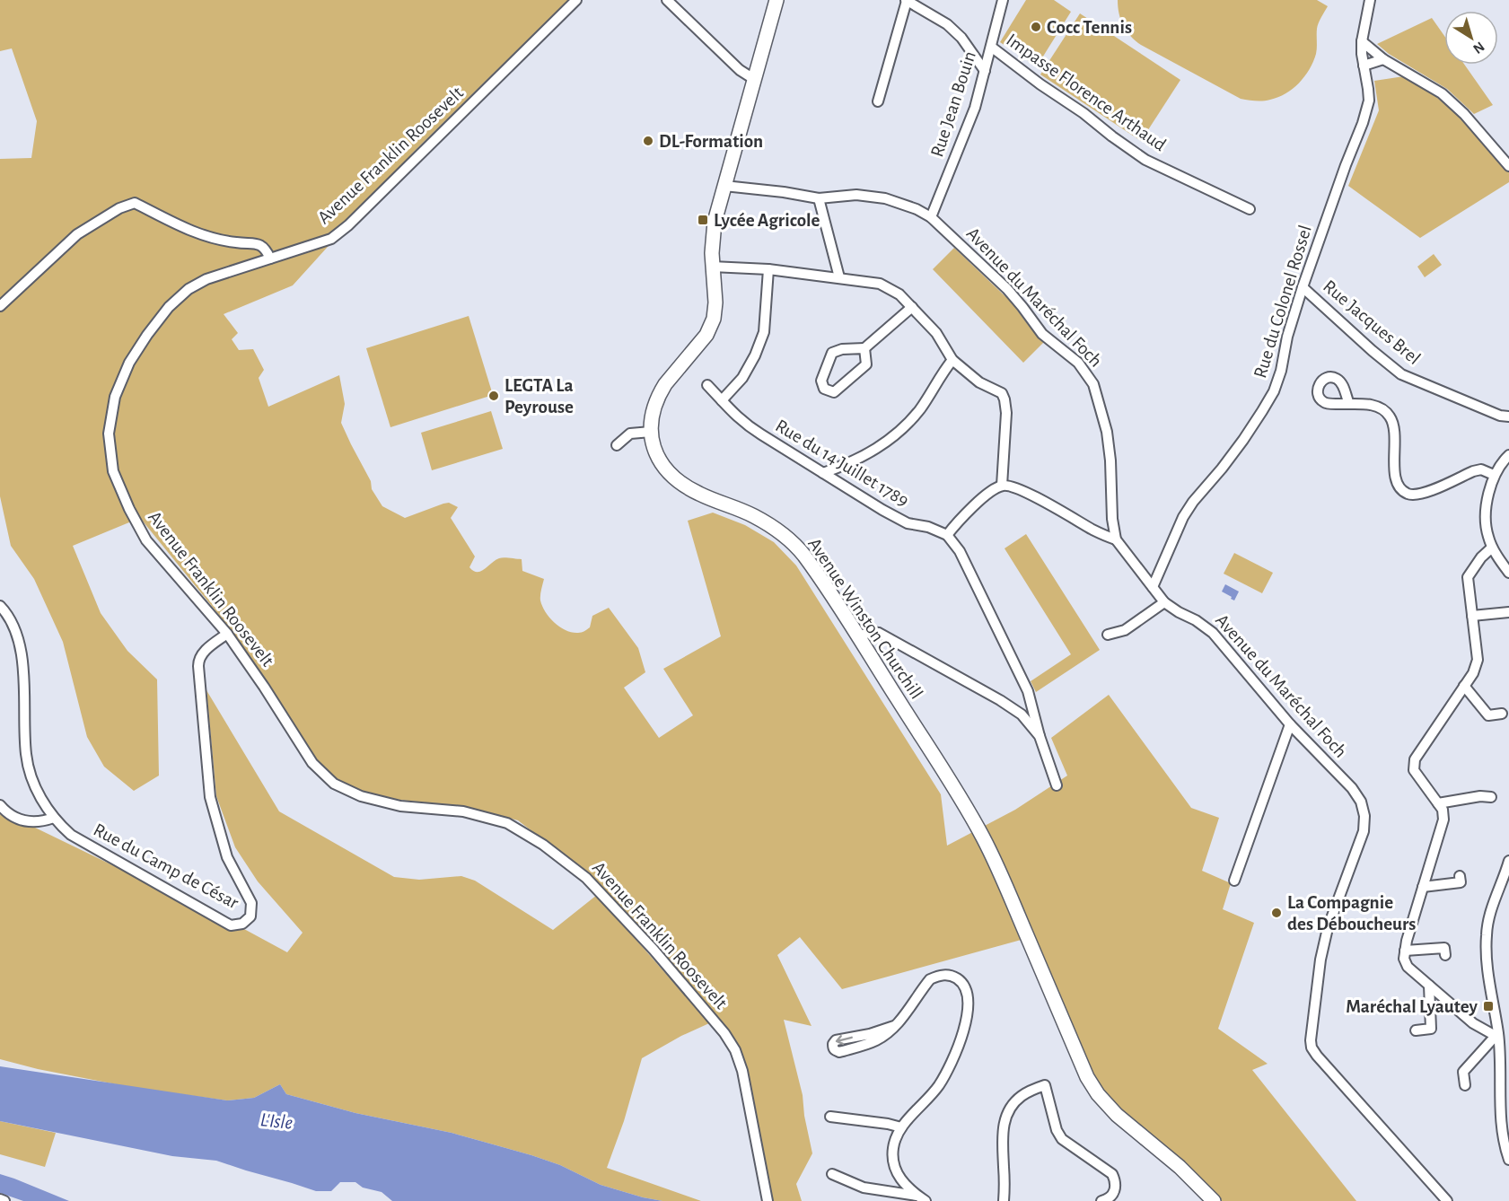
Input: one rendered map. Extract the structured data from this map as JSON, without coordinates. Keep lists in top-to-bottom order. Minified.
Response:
{"streets":{"main road":["Avenue Winston Churchill"],"street":["Impasse Florence Arthaud","Rue Jean Bouin","Avenue Franklin Roosevelt","Avenue du Maréchal Foch","Rue du Colonel Rossel","Rue Jacques Brel","Rue du 14 Juillet 1789","Rue du Camp de César"]},"crossings":[["Impasse Florence Arthaud","Rue Jean Bouin"],["Rue Jean Bouin","Avenue du Maréchal Foch"],["Avenue Franklin Roosevelt","Rue du Camp de César"],["Avenue du Maréchal Foch","Rue du Colonel Rossel"],["Avenue du Maréchal Foch","Avenue Winston Churchill"],["Rue du Colonel Rossel","Rue Jacques Brel"]],"water":["L'Isle"],"places":{"other":["Cocc Tennis","DL-Formation","LEGTA La Peyrouse","La Compagnie des Déboucheurs"],"transit":["Lycée Agricole","Maréchal Lyautey"]},"north":"bottom right"}
